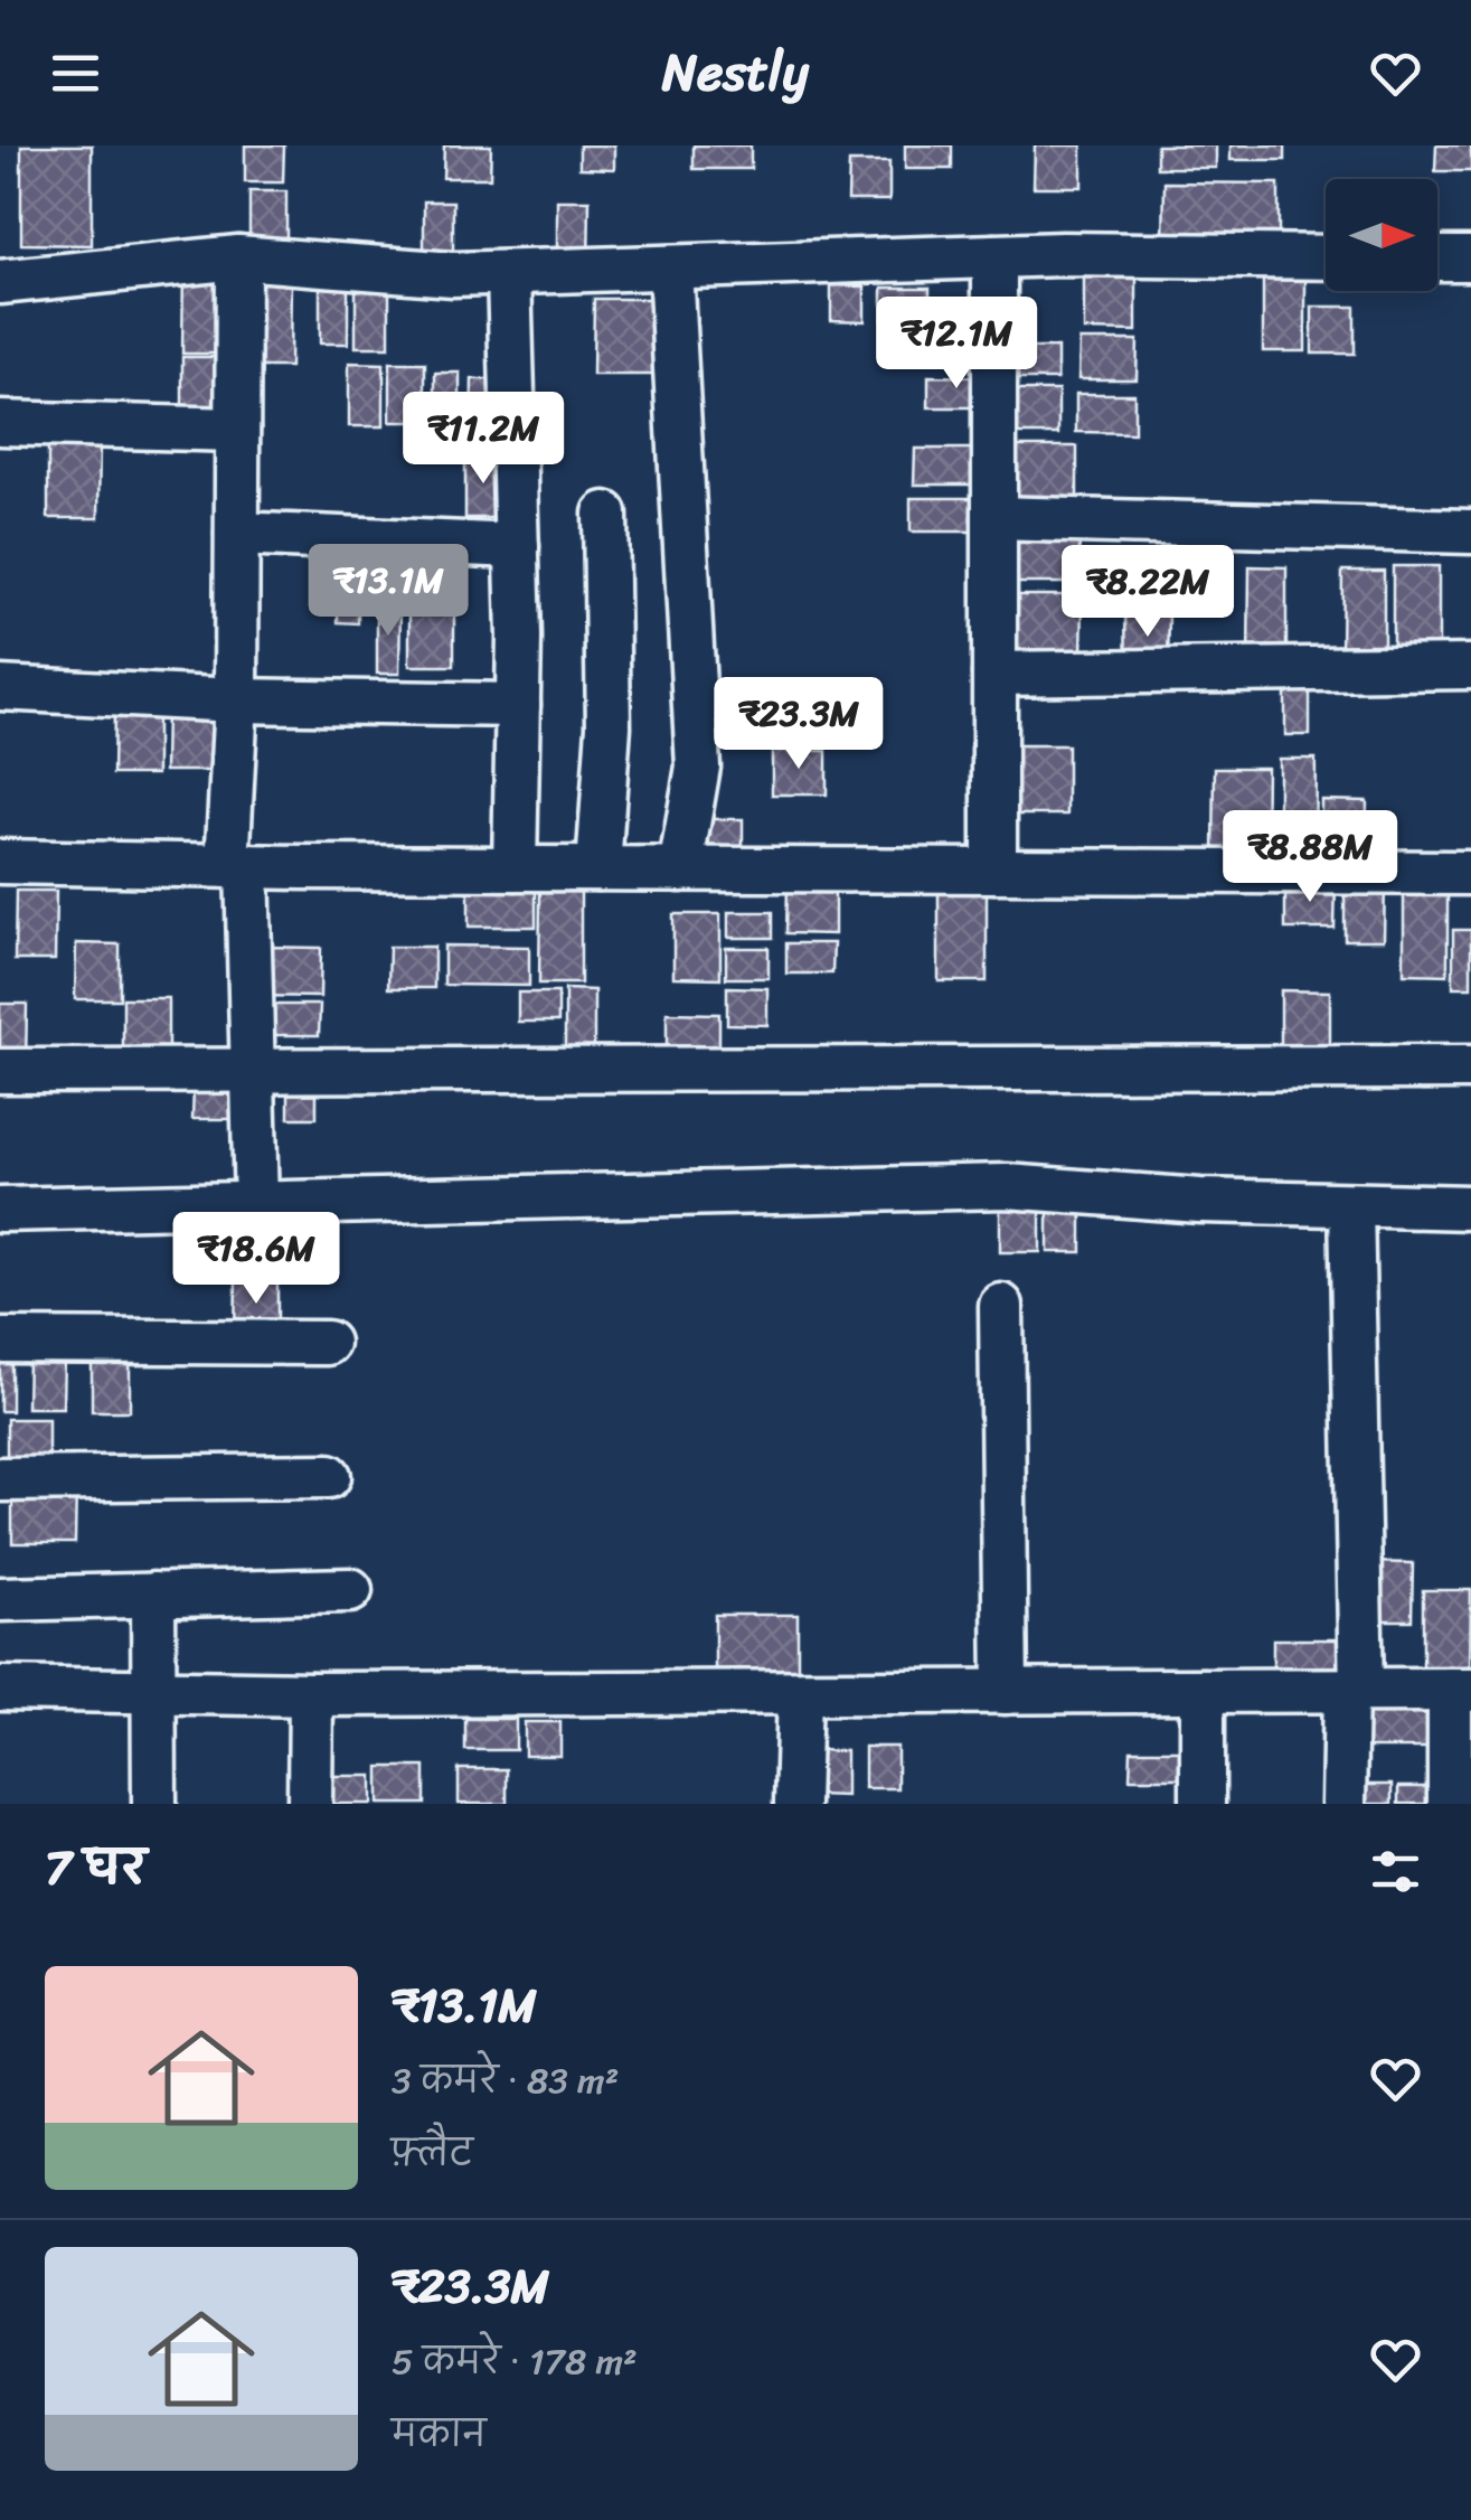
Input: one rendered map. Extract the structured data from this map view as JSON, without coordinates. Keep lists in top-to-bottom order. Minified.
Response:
{"north":"right","page":{"header":"Nestly","price":["₹12.1M","₹11.2M","₹13.1M","₹8.22M","₹23.3M","₹8.88M","₹18.6M"],"heading":"7 घर","list":[{"name":"₹13.1M","note":"3 कमरे · 83 m² · फ़्लैट"},{"name":"₹23.3M","note":"5 कमरे · 178 m² · मकान"}]}}
